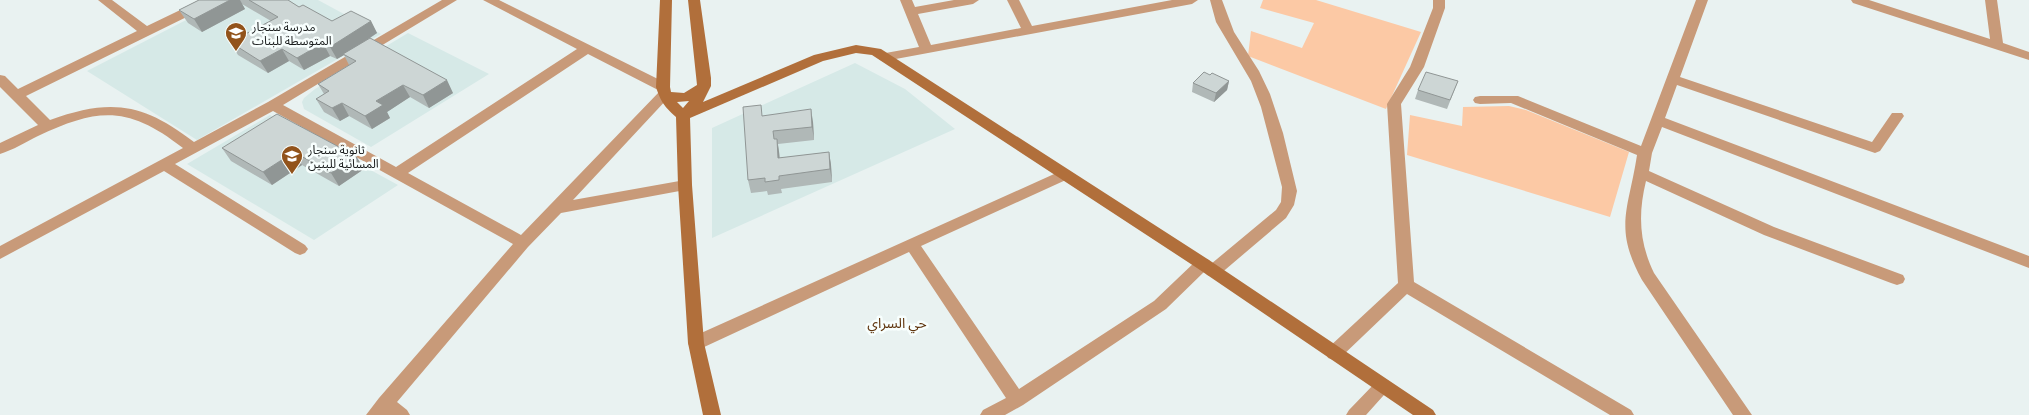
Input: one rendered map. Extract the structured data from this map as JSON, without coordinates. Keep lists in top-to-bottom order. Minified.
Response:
{"districts":["حي السراي"],"places":{"school or university":["مدرسة سنجار المتوسطة للبنات","ثانوية سنجار المسائية للبنين"]}}
